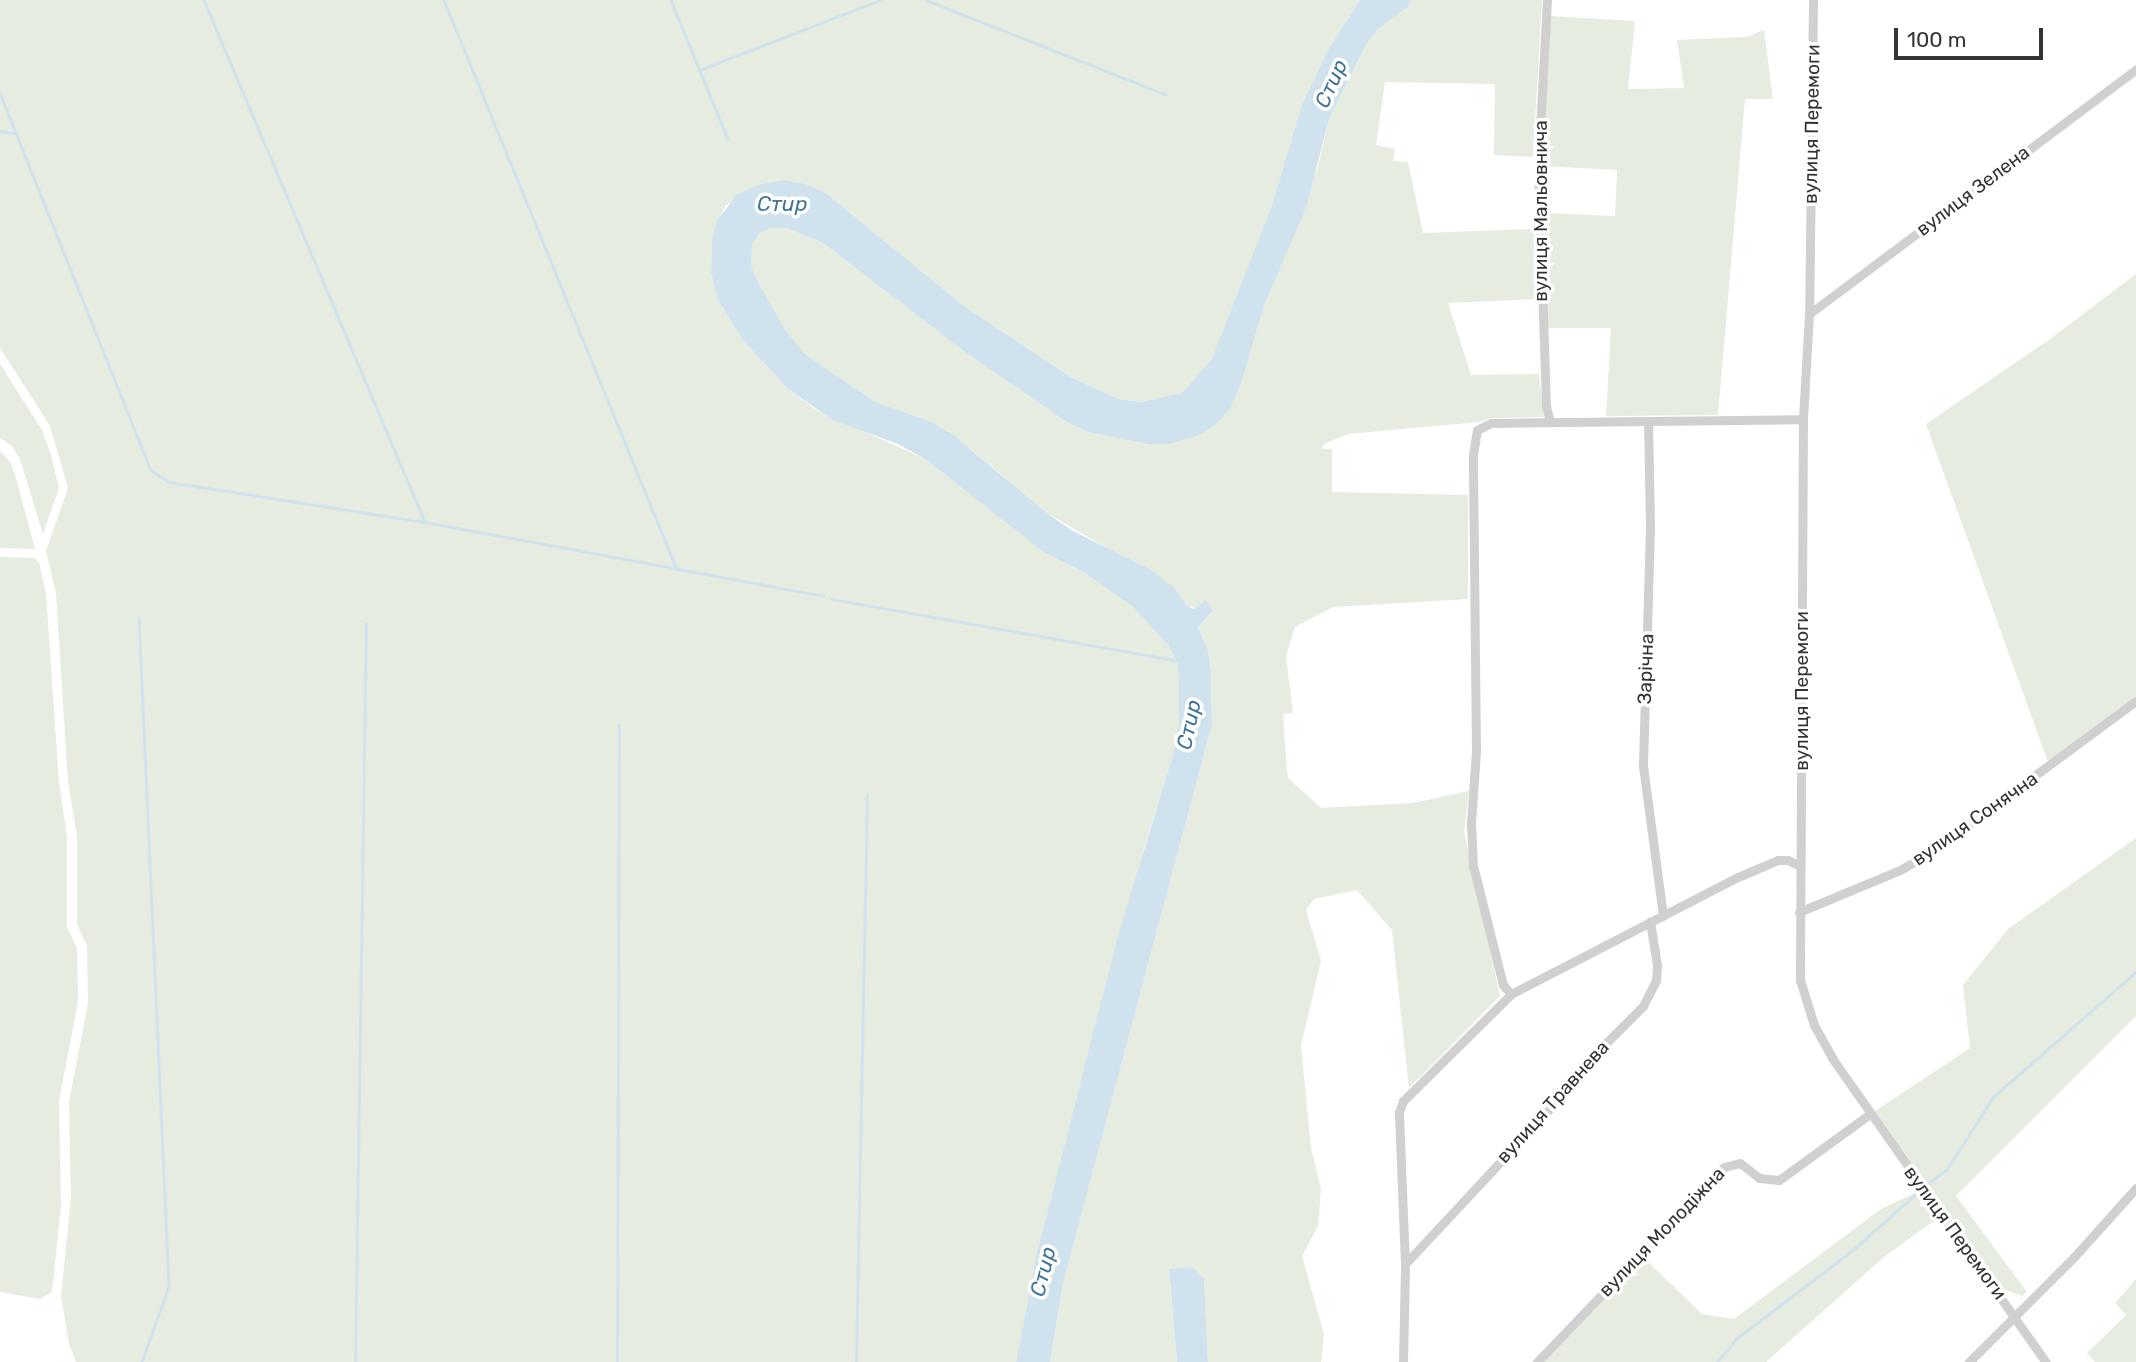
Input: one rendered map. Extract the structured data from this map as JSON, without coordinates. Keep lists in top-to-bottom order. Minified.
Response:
{"streets":{"street":["вулиця Перемоги","вулиця Зелена","вулиця Мальовнича","Зарічна","вулиця Сонячна","вулиця Травнева","вулиця Молодіжна"]},"crossings":[["вулиця Перемоги","вулиця Зелена"],["вулиця Перемоги","вулиця Сонячна"],["вулиця Перемоги","вулиця Молодіжна"]],"water":["Стир"],"scale_bar":"100 m"}
